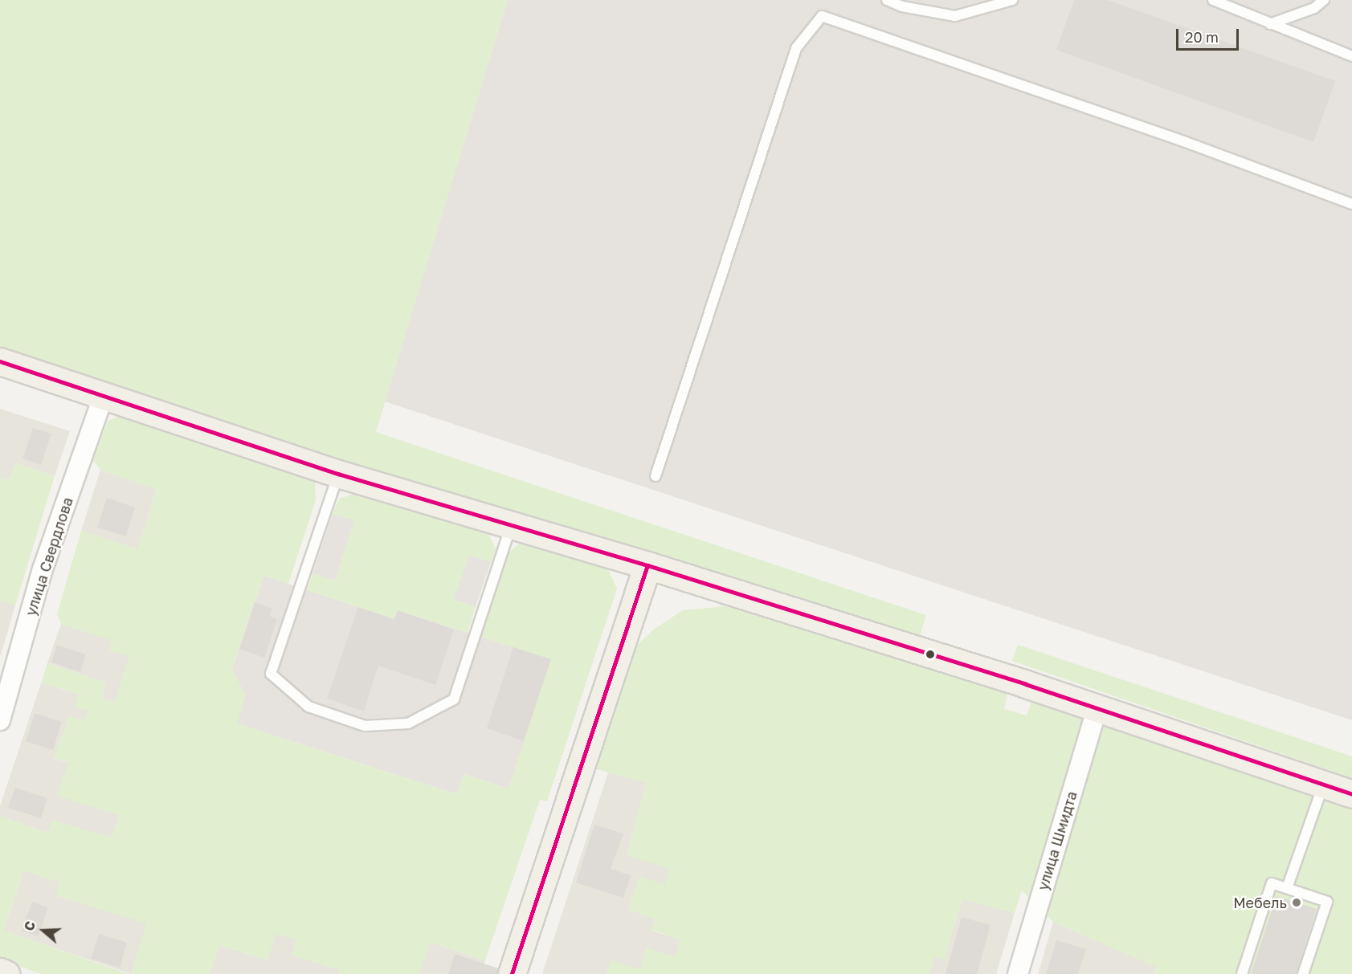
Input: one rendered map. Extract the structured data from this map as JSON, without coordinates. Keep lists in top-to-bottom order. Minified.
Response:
{"streets":{"street":["улица Свердлова","улица Шмидта"]},"places":["Мебель"],"scale_bar":"20 m","north":"left"}
